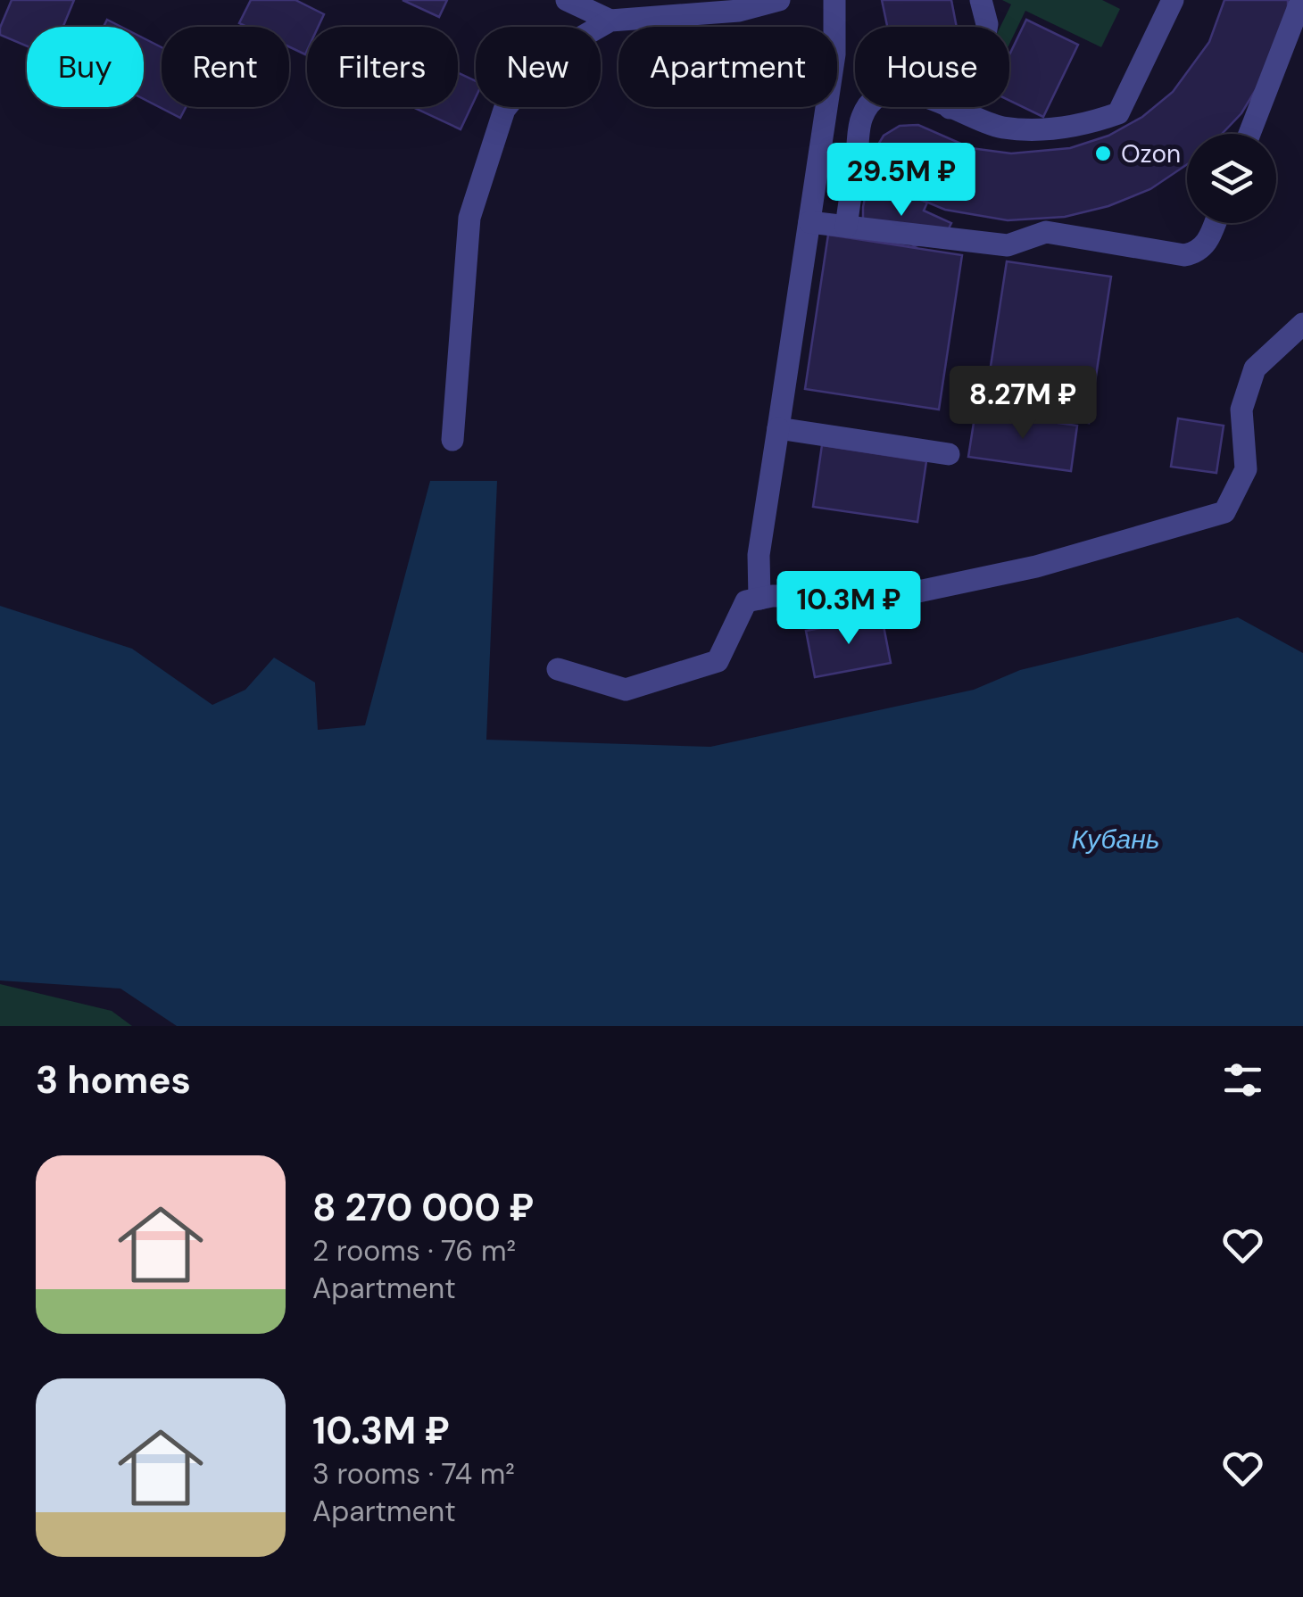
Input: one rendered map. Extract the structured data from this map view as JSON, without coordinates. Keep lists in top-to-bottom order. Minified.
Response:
{"water":["Кубань"],"places":["Ozon"],"page":{"chip":["Buy","Rent","Filters","New","Apartment","House"],"price":["29.5M ₽","8.27M ₽","10.3M ₽"],"heading":"3 homes","list":[{"name":"8 270 000 ₽","note":"2 rooms · 76 m² · Apartment"},{"name":"10.3M ₽","note":"3 rooms · 74 m² · Apartment"}]}}
